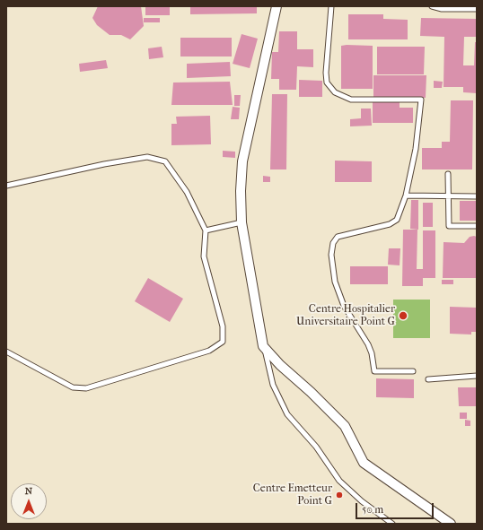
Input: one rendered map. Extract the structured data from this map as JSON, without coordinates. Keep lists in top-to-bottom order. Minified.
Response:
{"places":["Centre Hospitalier Universitaire Point G","Centre Emetteur Point G"],"scale_bar":"50 m","north":"top"}
